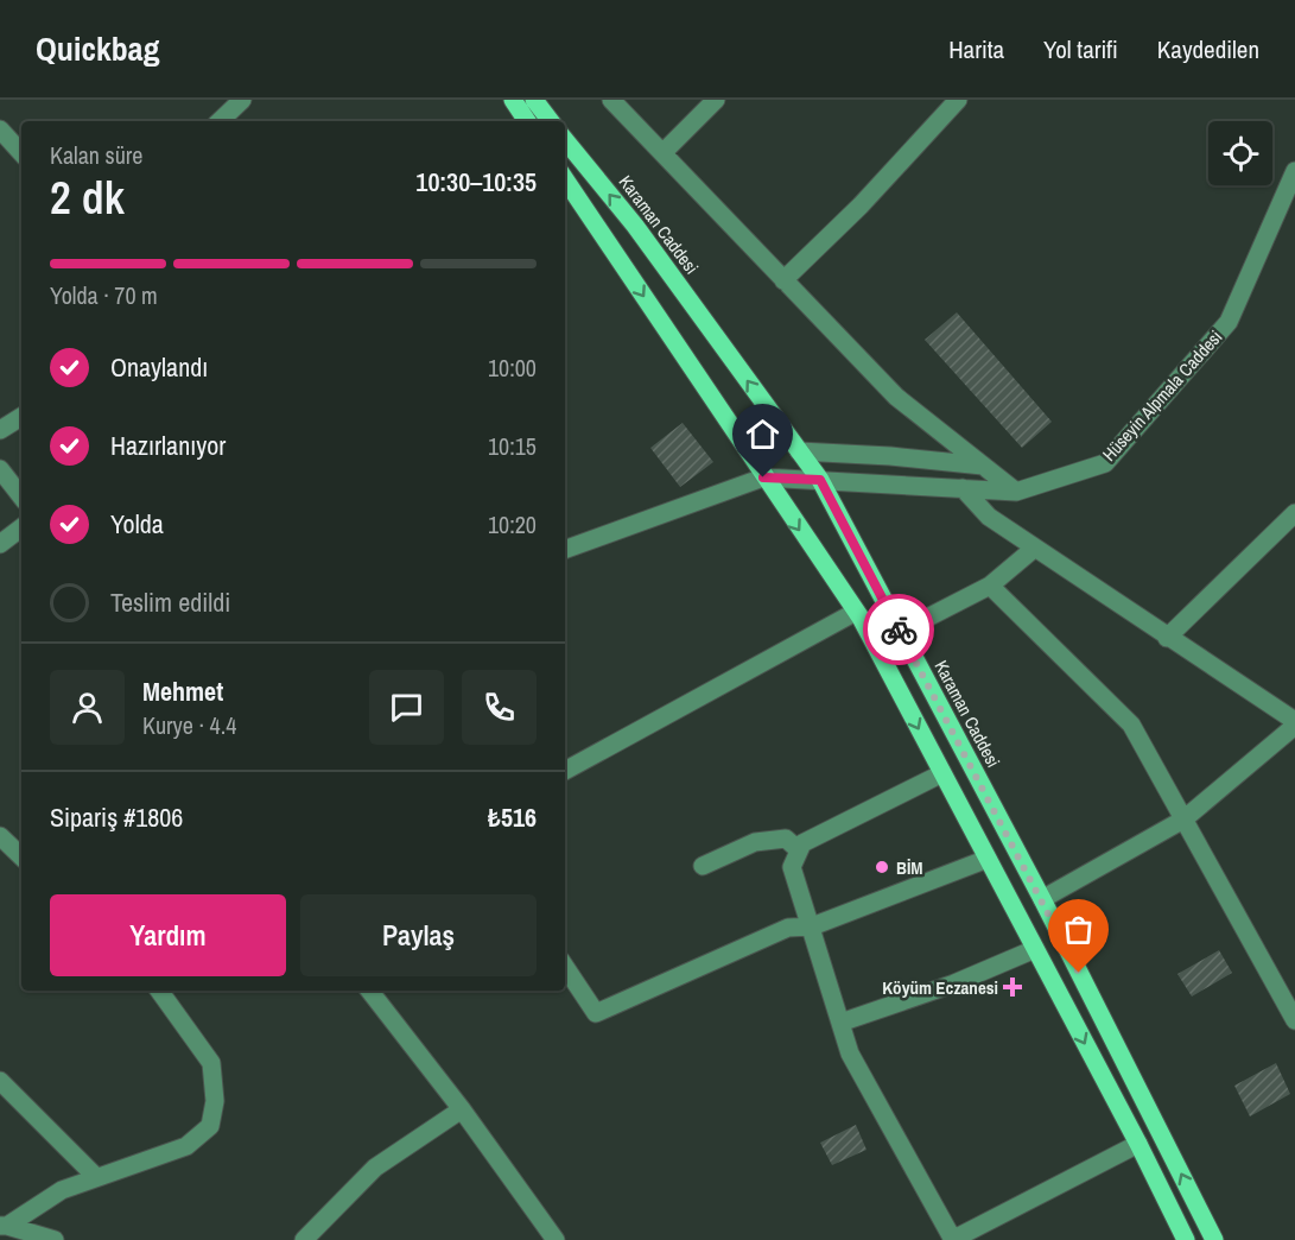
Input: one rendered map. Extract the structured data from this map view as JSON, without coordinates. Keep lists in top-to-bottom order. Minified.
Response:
{"streets":{"main road":["Karaman Caddesi"],"street":["Hüseyin Alpmala Caddesi"]},"crossings":[["Karaman Caddesi","Hüseyin Alpmala Caddesi"]],"places":{"other":["BİM"],"health":["Köyüm Eczanesi"]},"page":{"header":"Quickbag","nav":["Harita","Yol tarifi","Kaydedilen"],"heading":["2 dk","Kalan süre","10:30–10:35"],"panel":["Mehmet","Kurye · 4.4","Sipariş #1806","₺516"],"bar":"Yolda · 70 m","list":[["Onaylandı","10:00"],["Hazırlanıyor","10:15"],["Yolda","10:20"],"Teslim edildi"],"buttons":["Yardım","Paylaş"]}}
